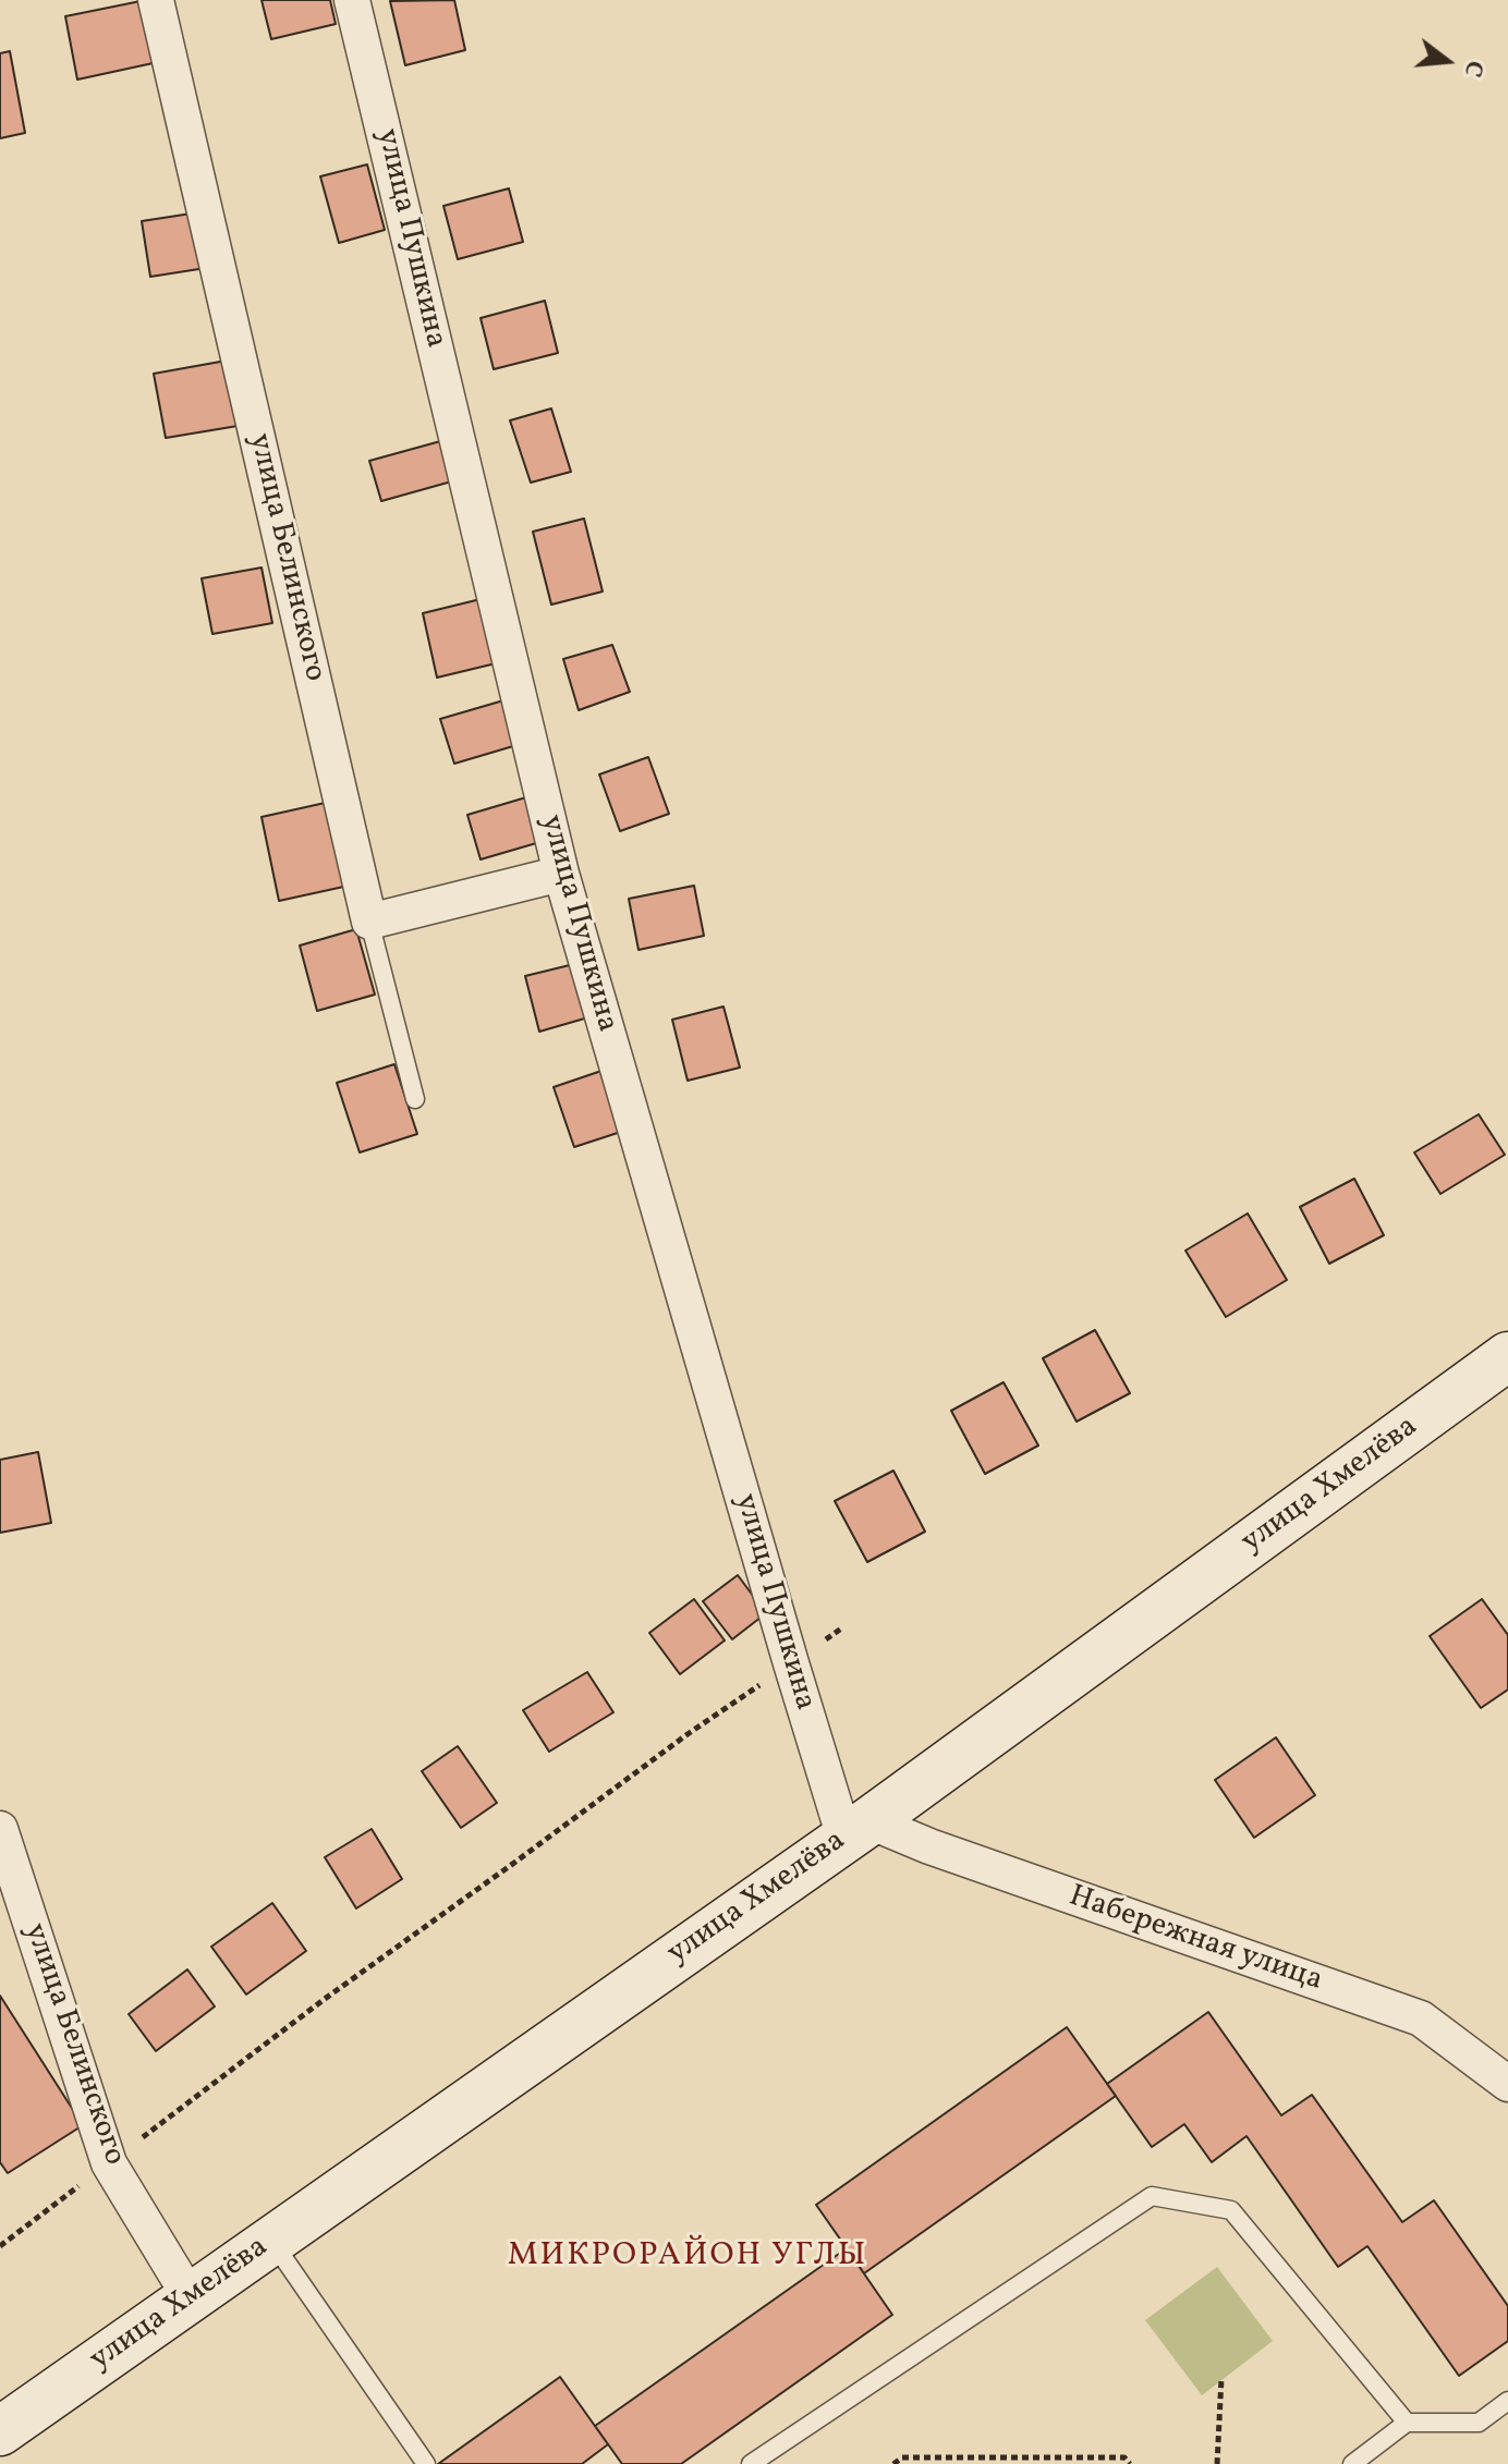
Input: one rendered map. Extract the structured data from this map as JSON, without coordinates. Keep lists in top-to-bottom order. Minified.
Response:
{"streets":{"main road":["улица Хмелёва"],"street":["улица Пушкина","улица Белинского","Набережная улица"]},"crossings":[["улица Пушкина","улица Хмелёва"],["улица Пушкина","Набережная улица"],["улица Белинского","улица Хмелёва"],["улица Хмелёва","Набережная улица"]],"districts":["МИКРОРАЙОН УГЛЫ"],"north":"right"}
